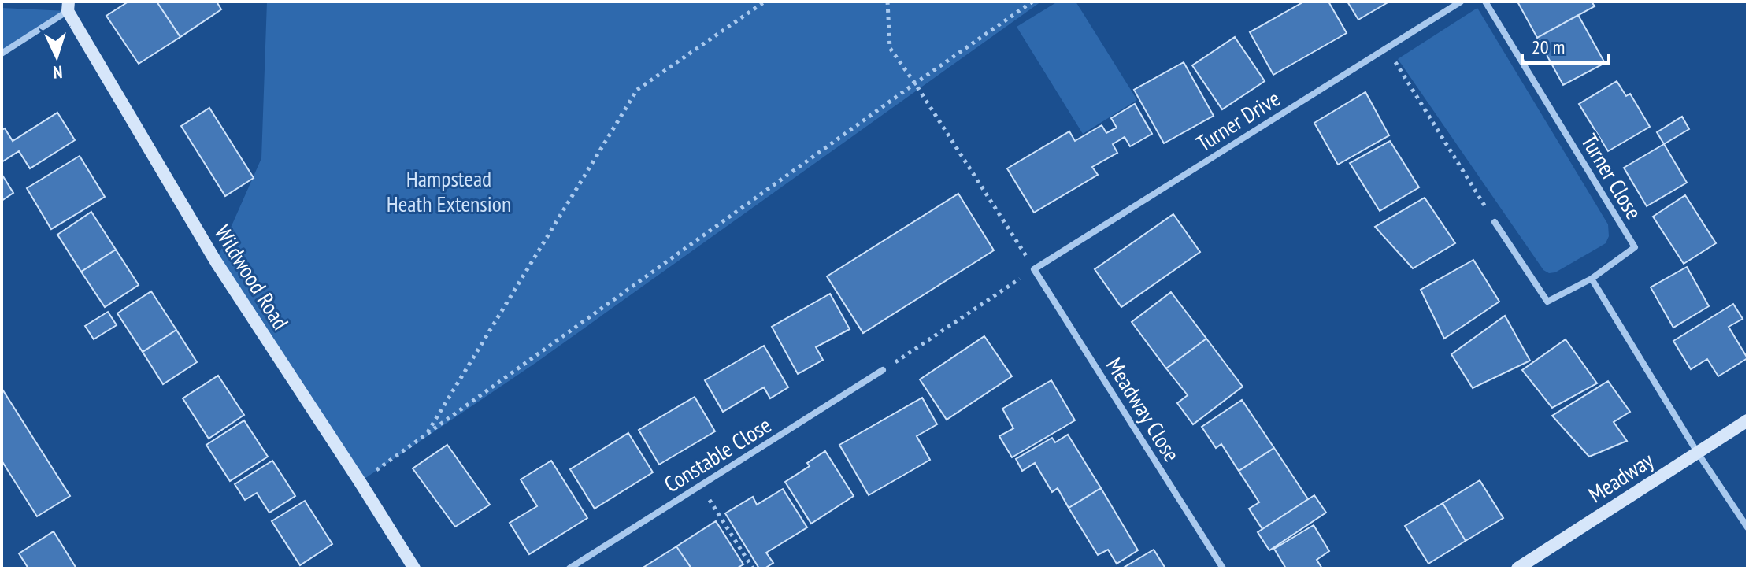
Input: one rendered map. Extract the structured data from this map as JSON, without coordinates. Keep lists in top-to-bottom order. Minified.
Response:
{"streets":{"street":["Turner Drive","Turner Close","Wildwood Road","Meadway Close","Constable Close","Meadway"]},"crossings":[["Turner Drive","Meadway Close"]],"parks":["Hampstead Heath Extension"],"scale_bar":"20 m","north":"bottom"}
